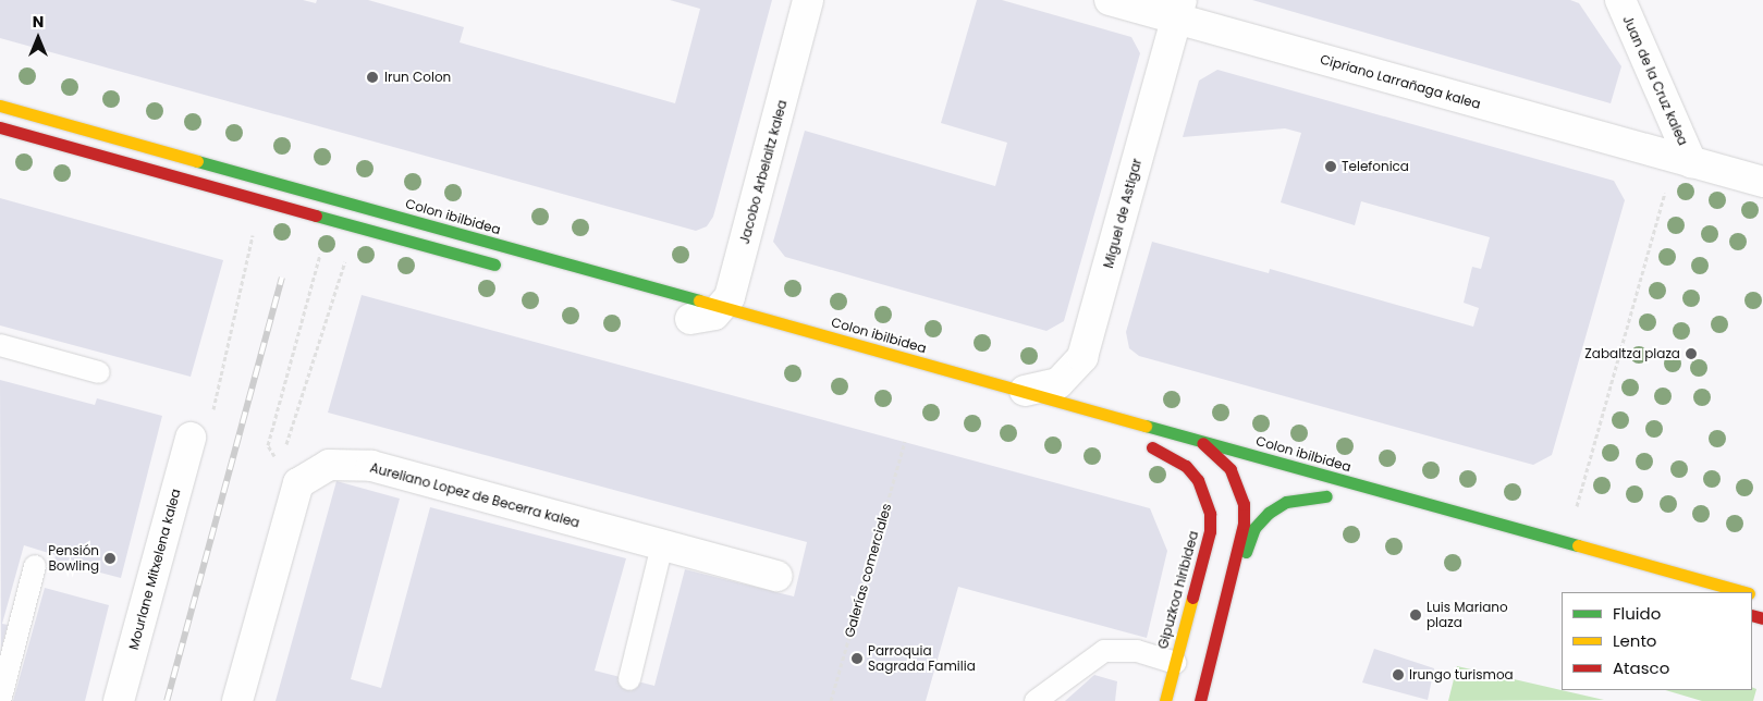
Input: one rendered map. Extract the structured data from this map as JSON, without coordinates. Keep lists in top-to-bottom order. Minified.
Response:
{"streets":{"main road":["Colon ibilbidea","Gipuzkoa hiribidea"],"street":["Juan de la Cruz kalea","Cipriano Larrañaga kalea","Jacobo Arbelaitz kalea","Miguel de Astigar","Aureliano Lopez de Becerra kalea","Mourlane Mitxelena kalea"],"path":["Galerías comerciales"]},"crossings":[["Juan de la Cruz kalea","Cipriano Larrañaga kalea"],["Cipriano Larrañaga kalea","Miguel de Astigar"],["Jacobo Arbelaitz kalea","Colon ibilbidea"],["Miguel de Astigar","Colon ibilbidea"]],"places":["Irun Colon","Telefonica","Zabaltza plaza","Pensión Bowling","Luis Mariano plaza","Parroquia Sagrada Familia","Irungo turismoa"],"legend":["Fluido","Lento","Atasco"],"north":"top"}
